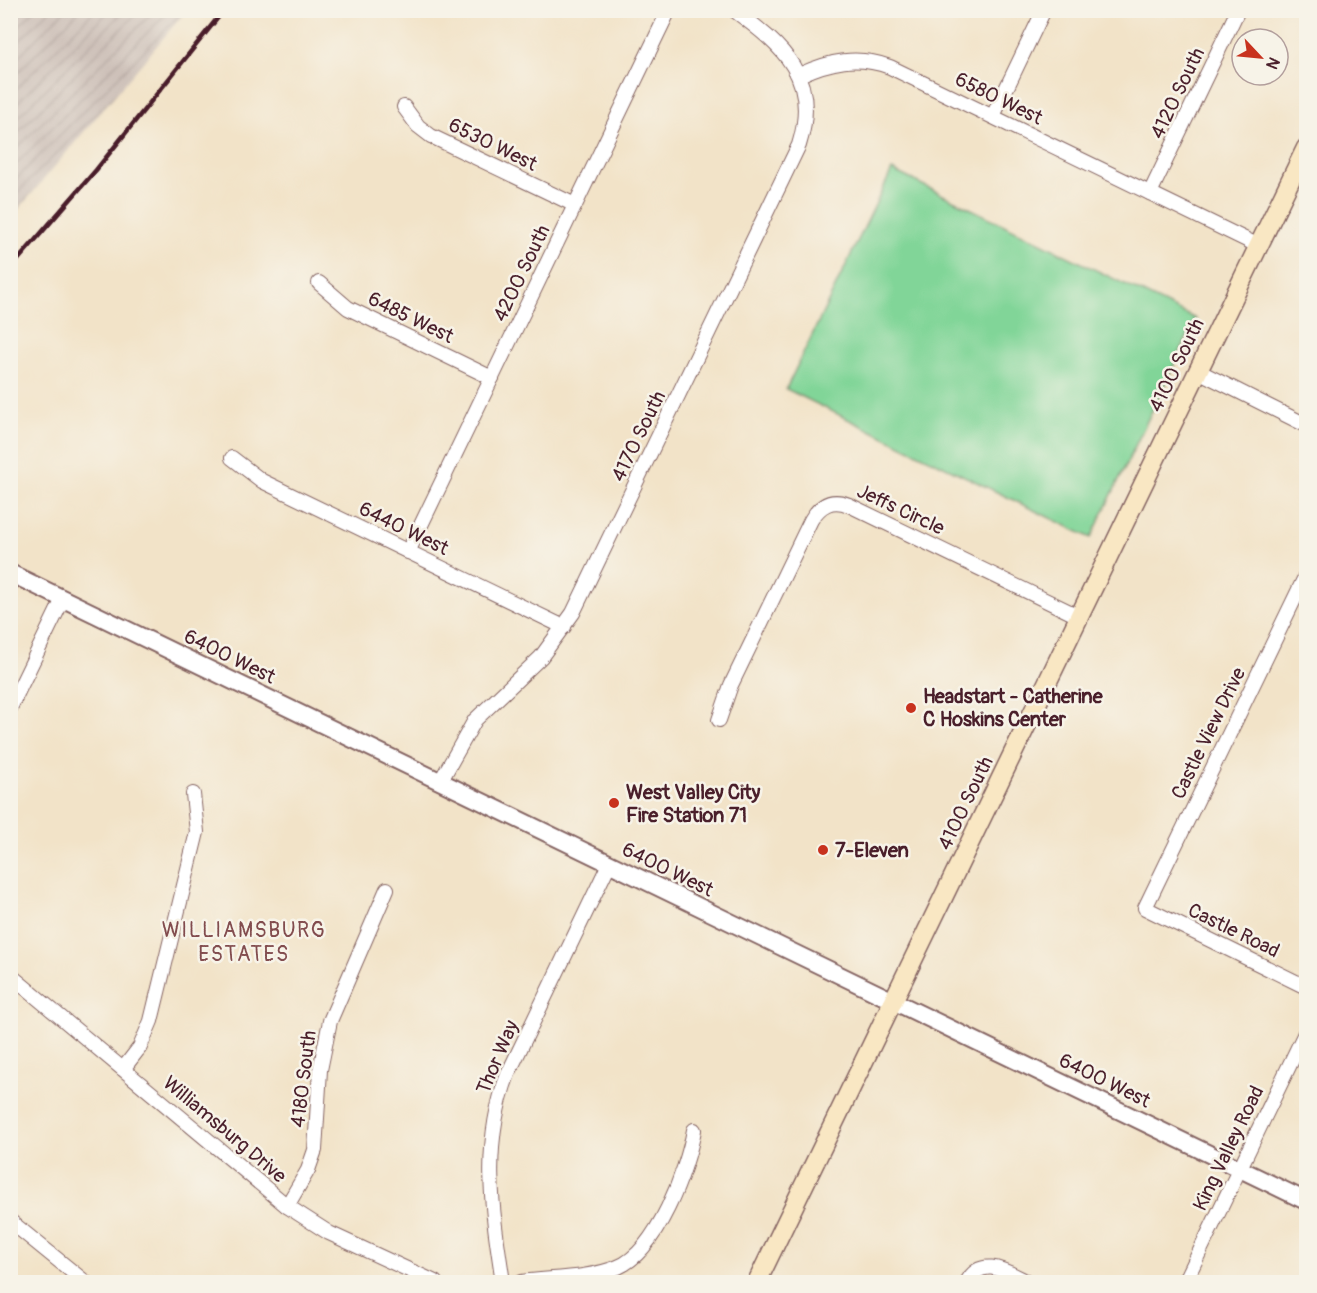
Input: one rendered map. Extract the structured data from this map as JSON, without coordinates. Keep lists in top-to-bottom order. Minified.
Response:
{"streets":{"main road":["4100 South"],"street":["4120 South","6580 West","6530 West","4200 South","6485 West","4170 South","Jeffs Circle","6440 West","6400 West","Castle View Drive","Castle Road","Thor Way","4180 South","Williamsburg Drive","King Valley Road"]},"crossings":[["4120 South","6580 West"],["6580 West","4100 South"],["6580 West","4170 South"],["6530 West","4200 South"],["4200 South","6485 West"],["4200 South","6440 West"],["4100 South","Jeffs Circle"],["4100 South","6400 West"],["4170 South","6440 West"],["4170 South","6400 West"],["6400 West","Thor Way"],["6400 West","King Valley Road"],["Castle View Drive","Castle Road"],["4180 South","Williamsburg Drive"]],"districts":["WILLIAMSBURG ESTATES"],"places":["Headstart - Catherine C Hoskins Center","West Valley City Fire Station 71","7-Eleven"],"north":"bottom right"}
